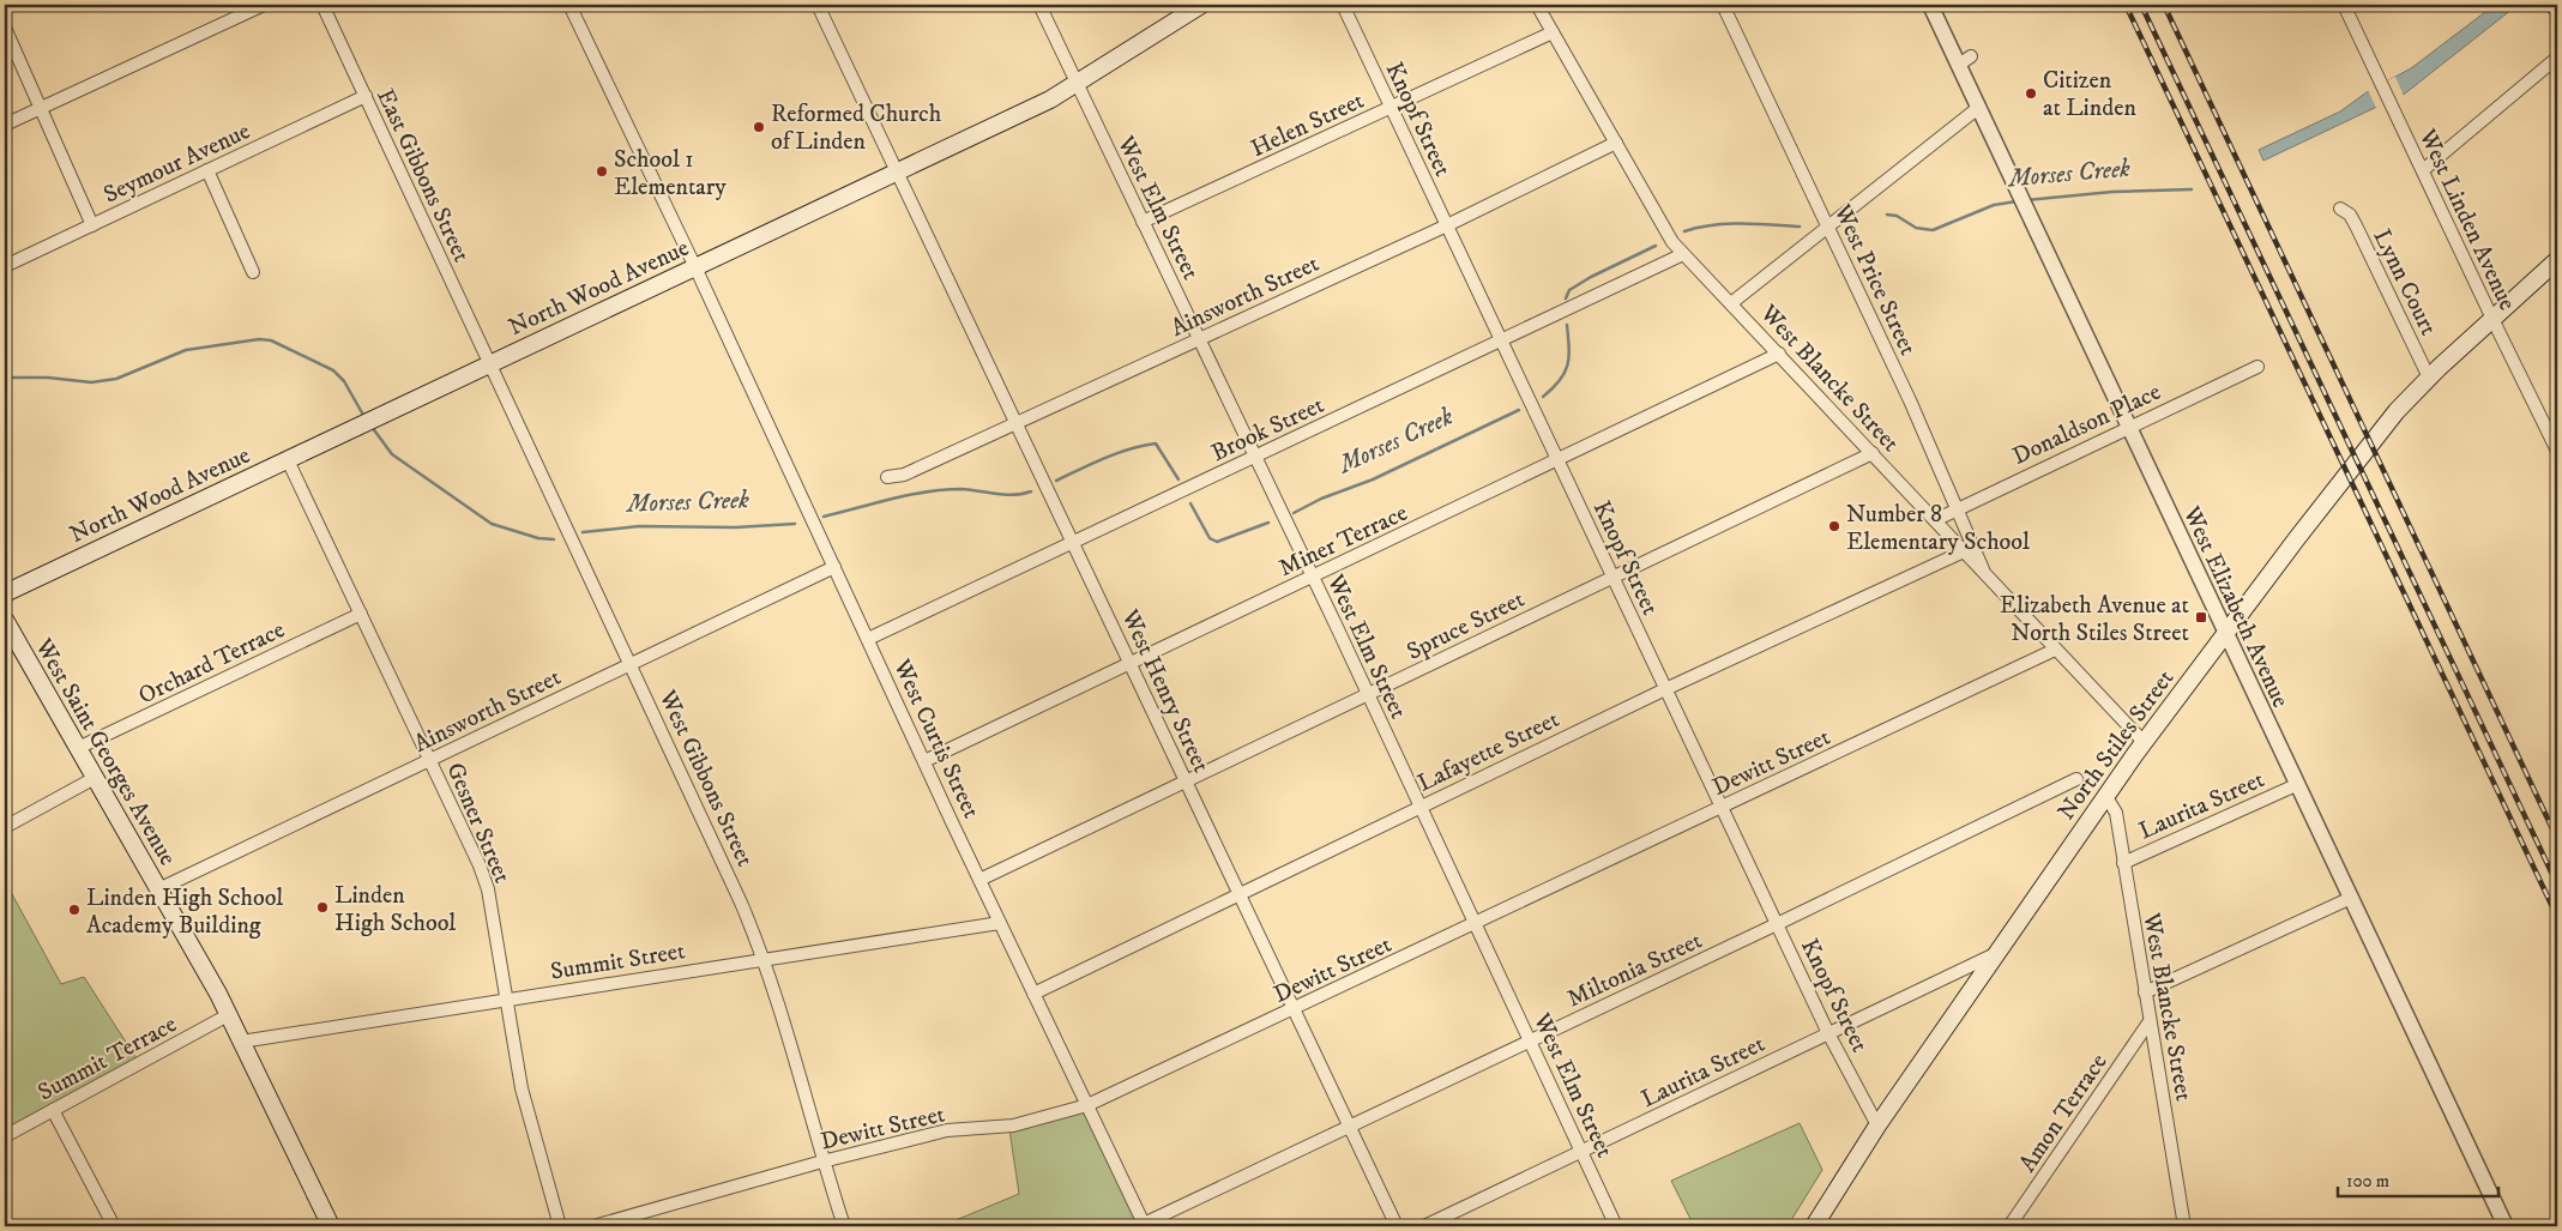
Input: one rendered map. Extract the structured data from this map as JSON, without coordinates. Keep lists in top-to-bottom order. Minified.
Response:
{"streets":{"main road":["North Wood Avenue","North Stiles Street","West Saint Georges Avenue"],"street":["Knopf Street","Helen Street","Seymour Avenue","East Gibbons Street","West Elm Street","West Linden Avenue","West Price Street","Lynn Court","Ainsworth Street","West Blancke Street","Donaldson Place","Brook Street","Miner Terrace","West Elizabeth Avenue","Spruce Street","Orchard Terrace","West Henry Street","West Curtis Street","Lafayette Street","Dewitt Street","West Gibbons Street","Laurita Street","Gesner Street","Summit Street","Miltonia Street","Summit Terrace","Amon Terrace"]},"crossings":[["Knopf Street","Helen Street"],["Knopf Street","Ainsworth Street"],["Knopf Street","Brook Street"],["Knopf Street","Miner Terrace"],["Knopf Street","Spruce Street"],["Knopf Street","North Stiles Street"],["Knopf Street","Lafayette Street"],["Knopf Street","Dewitt Street"],["Knopf Street","Laurita Street"],["Knopf Street","Miltonia Street"],["Helen Street","West Elm Street"],["Helen Street","West Blancke Street"],["Seymour Avenue","East Gibbons Street"],["East Gibbons Street","North Wood Avenue"],["East Gibbons Street","West Gibbons Street"],["West Elm Street","North Wood Avenue"],["West Elm Street","Ainsworth Street"],["West Elm Street","Brook Street"],["West Elm Street","Miner Terrace"],["West Elm Street","Spruce Street"],["West Elm Street","Lafayette Street"],["West Elm Street","Dewitt Street"],["West Elm Street","Laurita Street"],["West Elm Street","Miltonia Street"],["West Linden Avenue","North Stiles Street"],["West Price Street","West Blancke Street"],["West Price Street","Donaldson Place"],["Lynn Court","North Stiles Street"],["North Wood Avenue","West Henry Street"],["North Wood Avenue","West Curtis Street"],["North Wood Avenue","West Gibbons Street"],["North Wood Avenue","Gesner Street"],["Ainsworth Street","West Blancke Street"],["Ainsworth Street","West Henry Street"],["Ainsworth Street","West Curtis Street"],["Ainsworth Street","West Saint Georges Avenue"],["Ainsworth Street","West Gibbons Street"],["Ainsworth Street","Gesner Street"],["West Blancke Street","Donaldson Place"],["West Blancke Street","Brook Street"],["West Blancke Street","Miner Terrace"],["West Blancke Street","Spruce Street"],["West Blancke Street","North Stiles Street"],["West Blancke Street","Lafayette Street"],["West Blancke Street","Dewitt Street"],["West Blancke Street","Laurita Street"],["West Blancke Street","Amon Terrace"],["Donaldson Place","West Elizabeth Avenue"],["Brook Street","West Henry Street"],["Brook Street","West Curtis Street"],["Miner Terrace","West Henry Street"],["Miner Terrace","West Curtis Street"],["West Elizabeth Avenue","North Stiles Street"],["West Elizabeth Avenue","Laurita Street"],["Spruce Street","West Henry Street"],["Spruce Street","West Curtis Street"],["Orchard Terrace","West Saint Georges Avenue"],["Orchard Terrace","Gesner Street"],["West Henry Street","Lafayette Street"],["West Henry Street","Dewitt Street"],["West Henry Street","Miltonia Street"],["West Curtis Street","Lafayette Street"],["West Curtis Street","Dewitt Street"],["West Curtis Street","Summit Street"],["West Curtis Street","Miltonia Street"],["North Stiles Street","Laurita Street"],["West Saint Georges Avenue","Summit Street"],["West Saint Georges Avenue","Summit Terrace"],["Dewitt Street","West Gibbons Street"],["West Gibbons Street","Summit Street"],["Gesner Street","Summit Street"]],"water":["Morses Creek"],"places":{"other":["Citizen at Linden","Reformed Church of Linden","School 1 Elementary","Number 8 Elementary School","Linden High School","Linden High School Academy Building"],"transit":["Elizabeth Avenue at North Stiles Street"]},"scale_bar":"100 m"}
